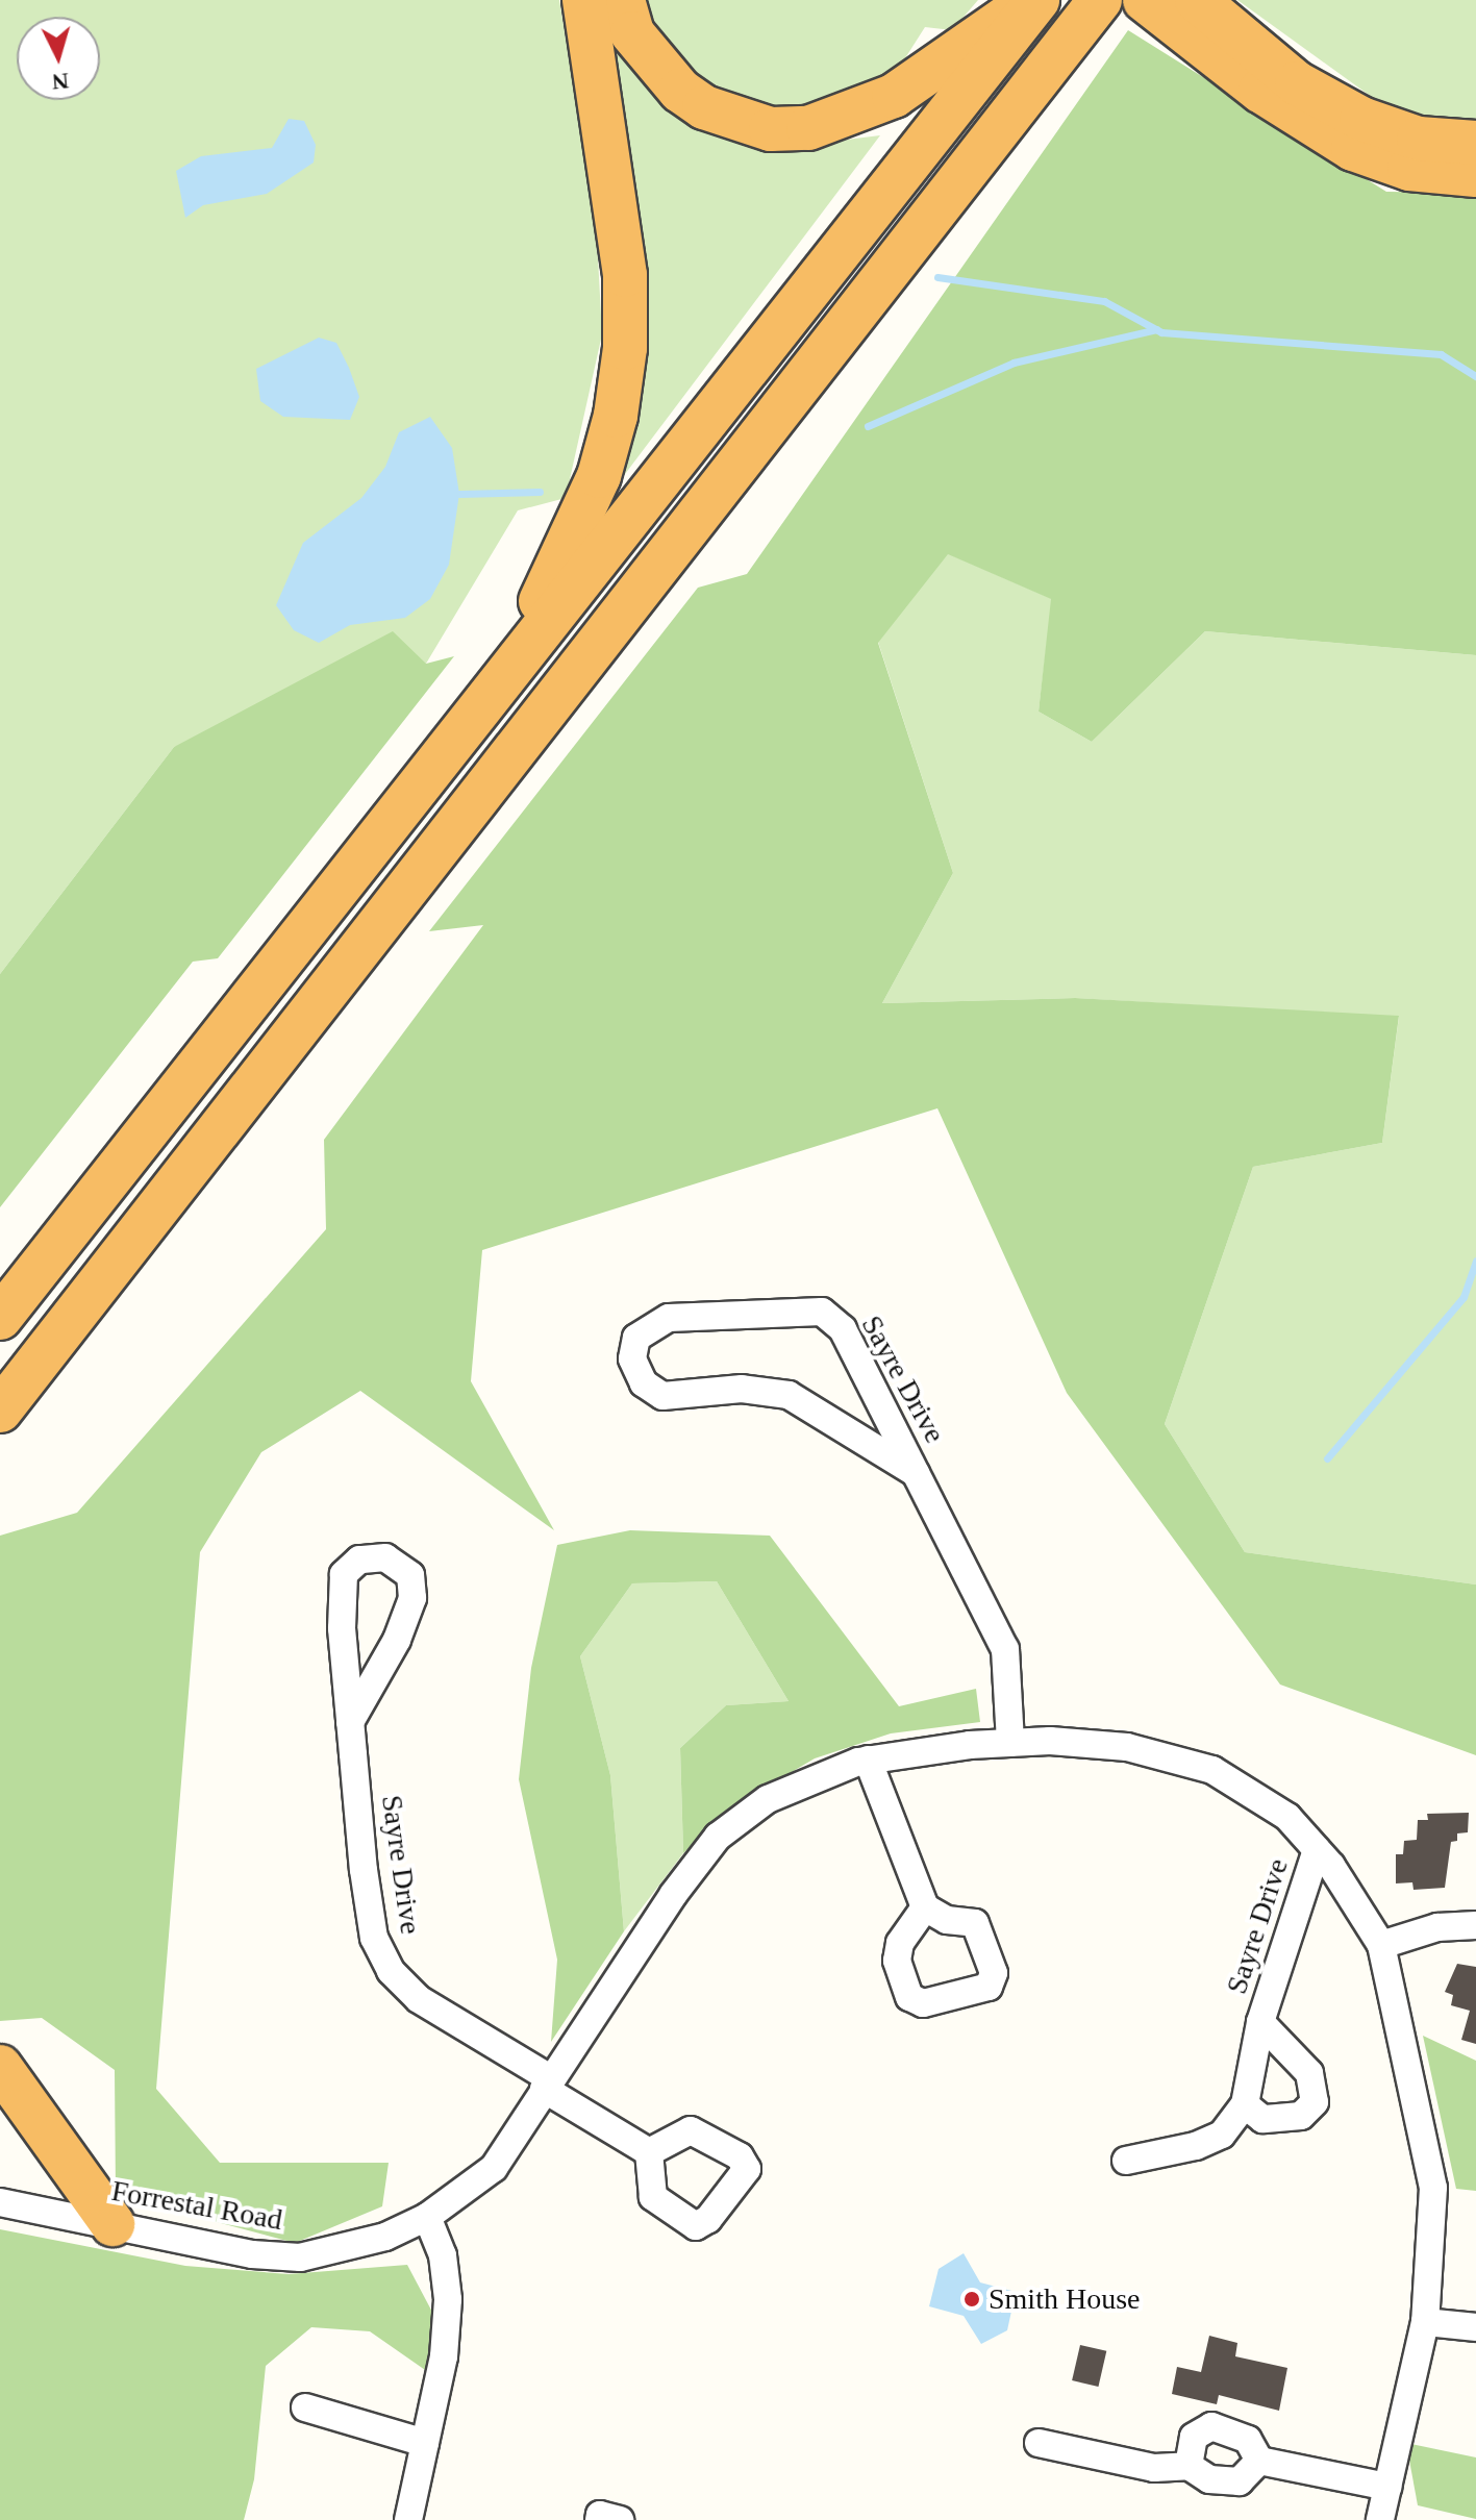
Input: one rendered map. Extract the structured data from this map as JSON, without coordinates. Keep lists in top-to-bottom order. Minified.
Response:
{"streets":{"street":["Sayre Drive","Forrestal Road"]},"crossings":[["Sayre Drive","Forrestal Road"]],"places":["Smith House"],"north":"bottom"}
